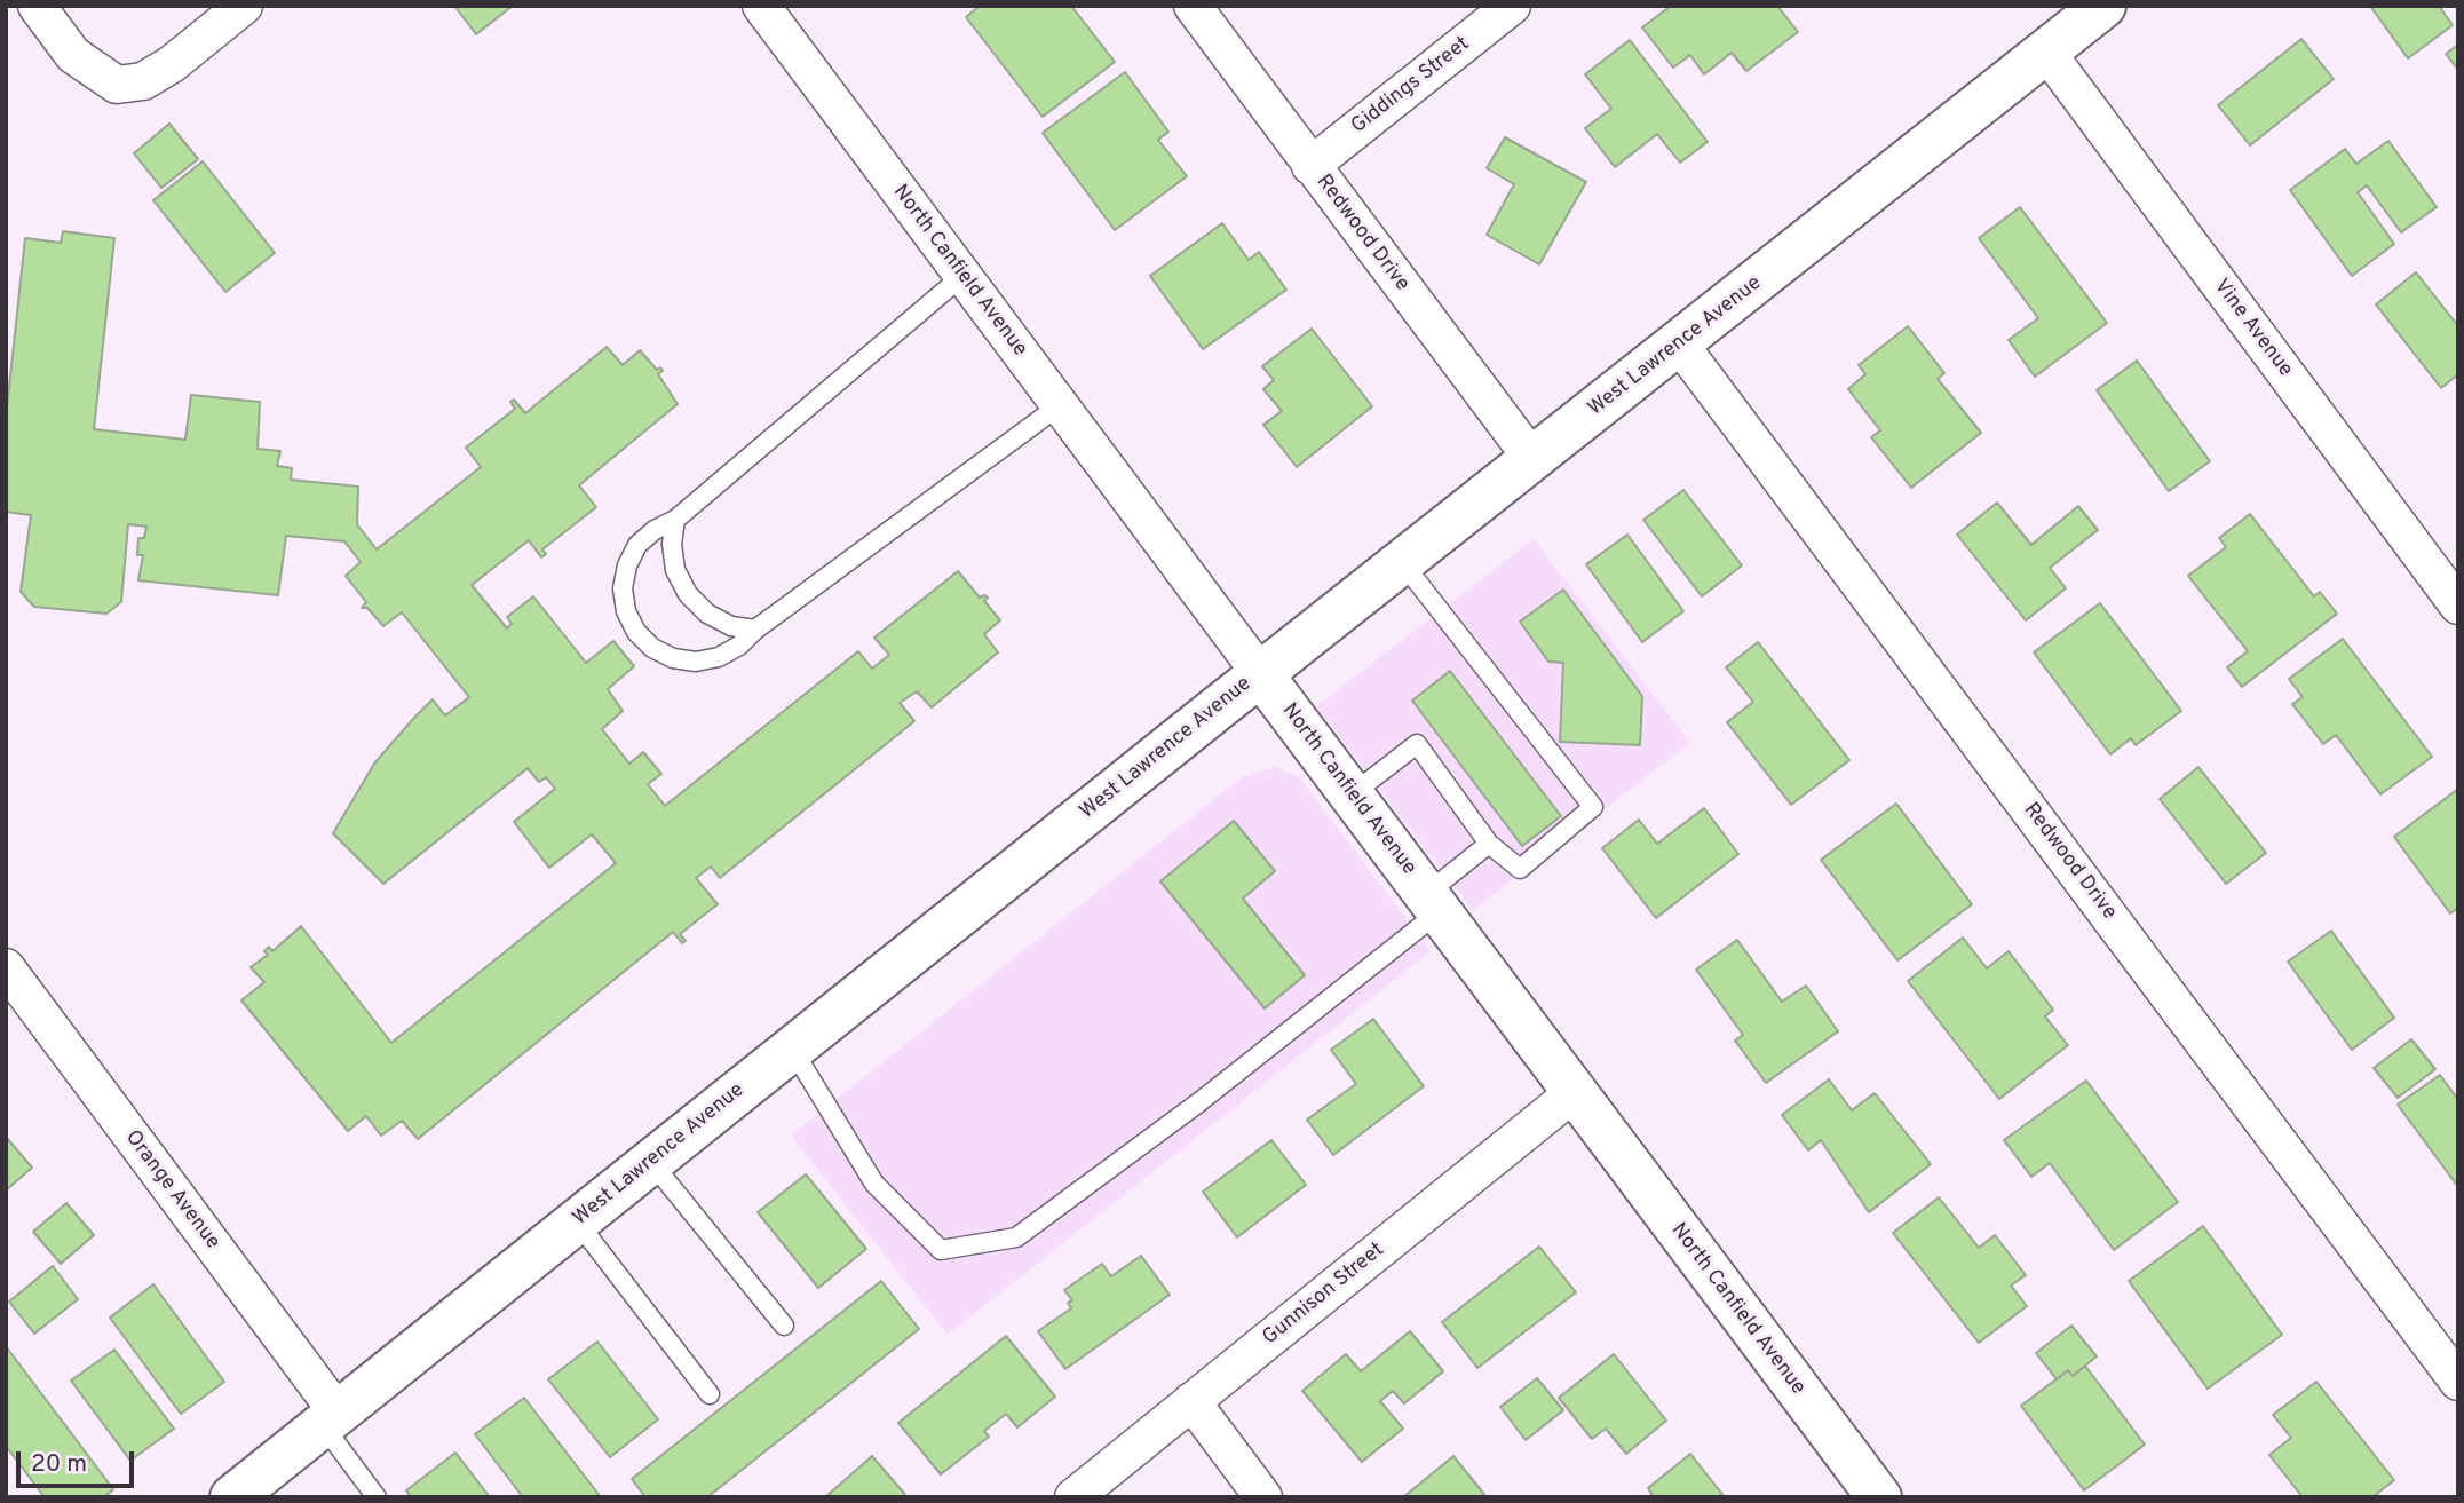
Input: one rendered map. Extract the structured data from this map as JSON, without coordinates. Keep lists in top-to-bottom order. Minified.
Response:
{"streets":{"main road":["North Canfield Avenue","West Lawrence Avenue"],"street":["Giddings Street","Redwood Drive","Vine Avenue","Orange Avenue","Gunnison Street"]},"crossings":[["Giddings Street","Redwood Drive"],["Redwood Drive","West Lawrence Avenue"],["North Canfield Avenue","West Lawrence Avenue"],["North Canfield Avenue","Gunnison Street"],["Vine Avenue","West Lawrence Avenue"],["West Lawrence Avenue","Orange Avenue"]],"scale_bar":"20 m"}
